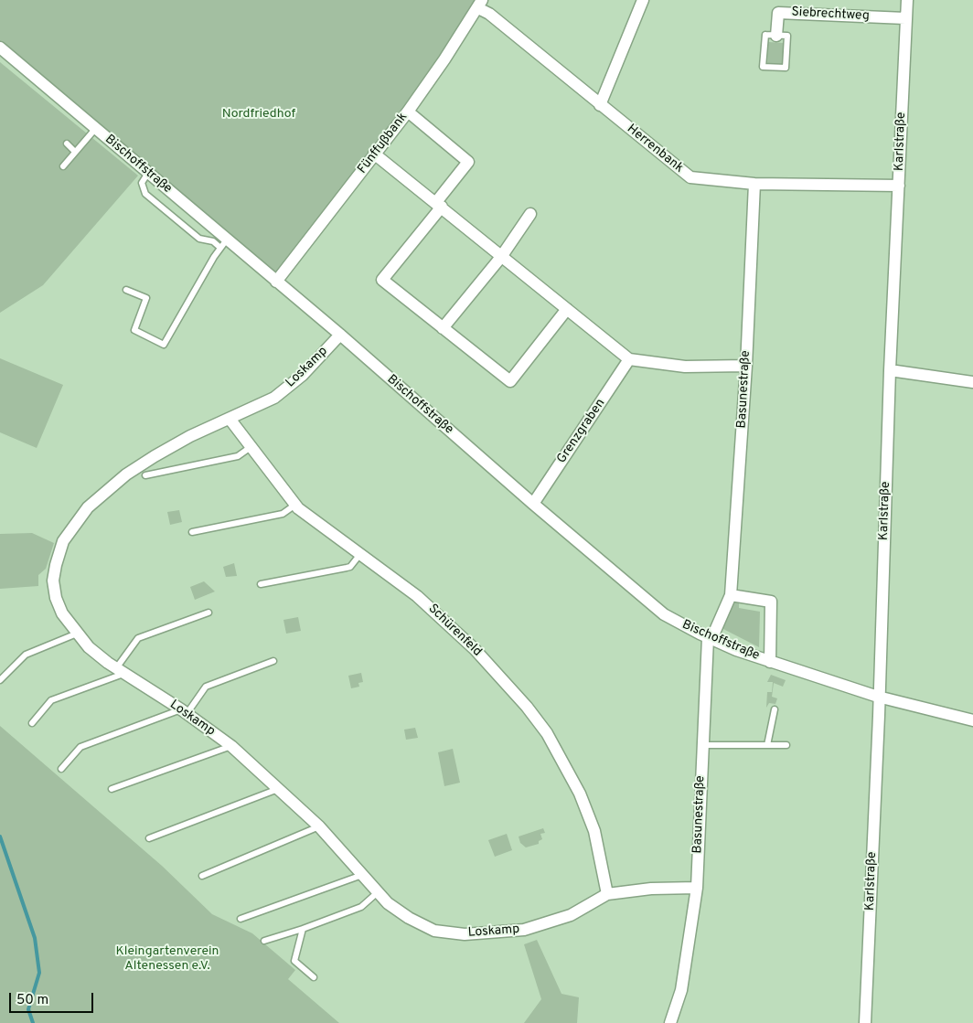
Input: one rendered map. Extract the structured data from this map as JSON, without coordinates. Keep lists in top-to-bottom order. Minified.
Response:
{"streets":{"street":["Siebrechtweg","Karlstraße","Fünffußbank","Herrenbank","Bischoffstraße","Loskamp","Basunestraße","Grenzgraben","Schürenfeld"]},"crossings":[["Siebrechtweg","Karlstraße"],["Karlstraße","Herrenbank"],["Karlstraße","Bischoffstraße"],["Fünffußbank","Herrenbank"],["Fünffußbank","Bischoffstraße"],["Herrenbank","Basunestraße"],["Bischoffstraße","Loskamp"],["Bischoffstraße","Basunestraße"],["Bischoffstraße","Grenzgraben"],["Loskamp","Basunestraße"],["Loskamp","Schürenfeld"]],"parks":["Nordfriedhof","Kleingartenverein Altenessen e.V."],"scale_bar":"50 m"}
